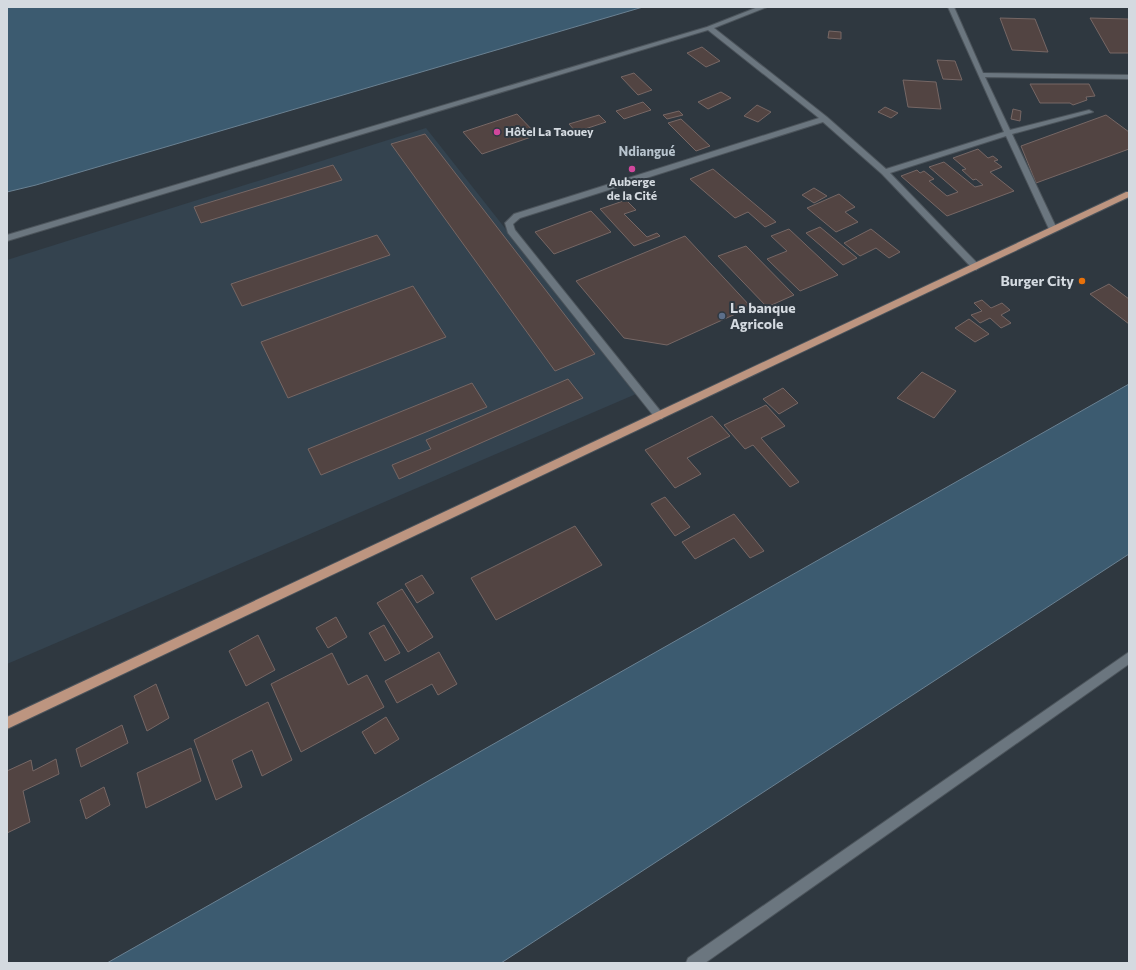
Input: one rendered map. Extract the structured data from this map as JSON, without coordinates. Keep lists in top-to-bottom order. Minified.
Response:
{"districts":["Ndiangué"],"places":["Hôtel La Taouey","Auberge de la Cité","Burger City","La banque Agricole"]}
